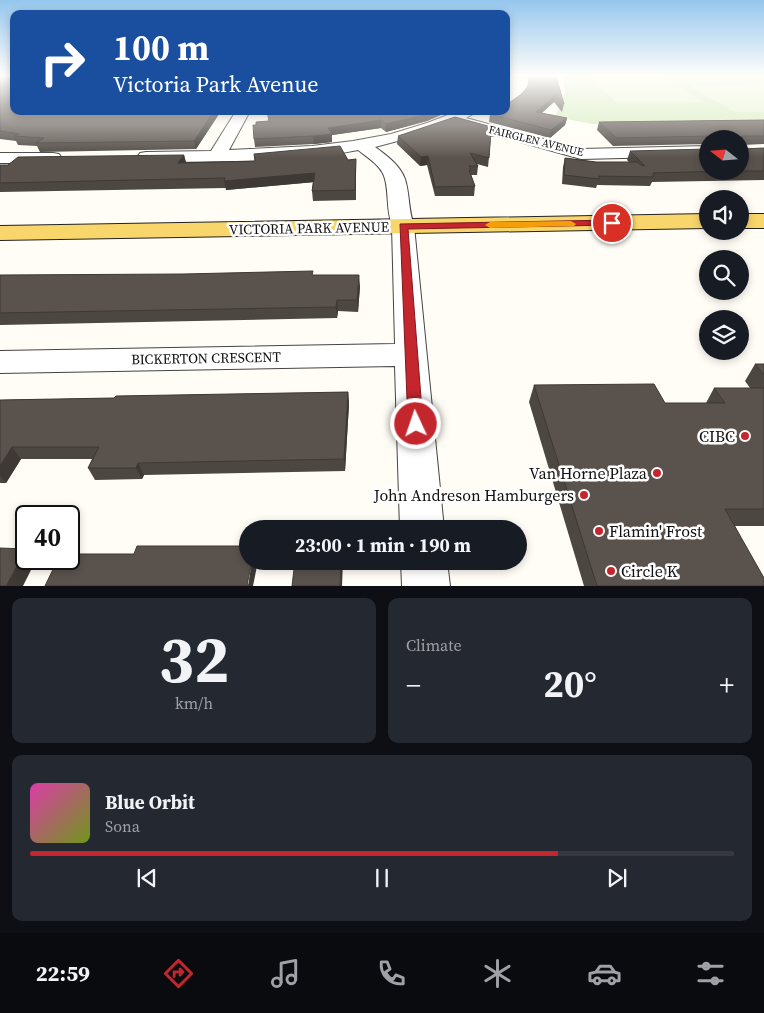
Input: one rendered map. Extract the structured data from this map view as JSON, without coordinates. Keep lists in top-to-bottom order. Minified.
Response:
{"streets":{"main road":["VICTORIA PARK AVENUE"],"street":["FAIRGLEN AVENUE","BICKERTON CRESCENT"]},"places":["CIBC","Van Horne Plaza","John Andreson Hamburgers","Flamin' Frost","Circle K"],"north":"left","page":{"turn":["100 m","Victoria Park Avenue"],"limit":"40","trip":"23:00 · 1 min · 190 m","tile":[["32","km/h"],"Climate"],"heat":["−","20°","+"],"song":["Blue Orbit","Sona"],"tabs":"22:59"}}
